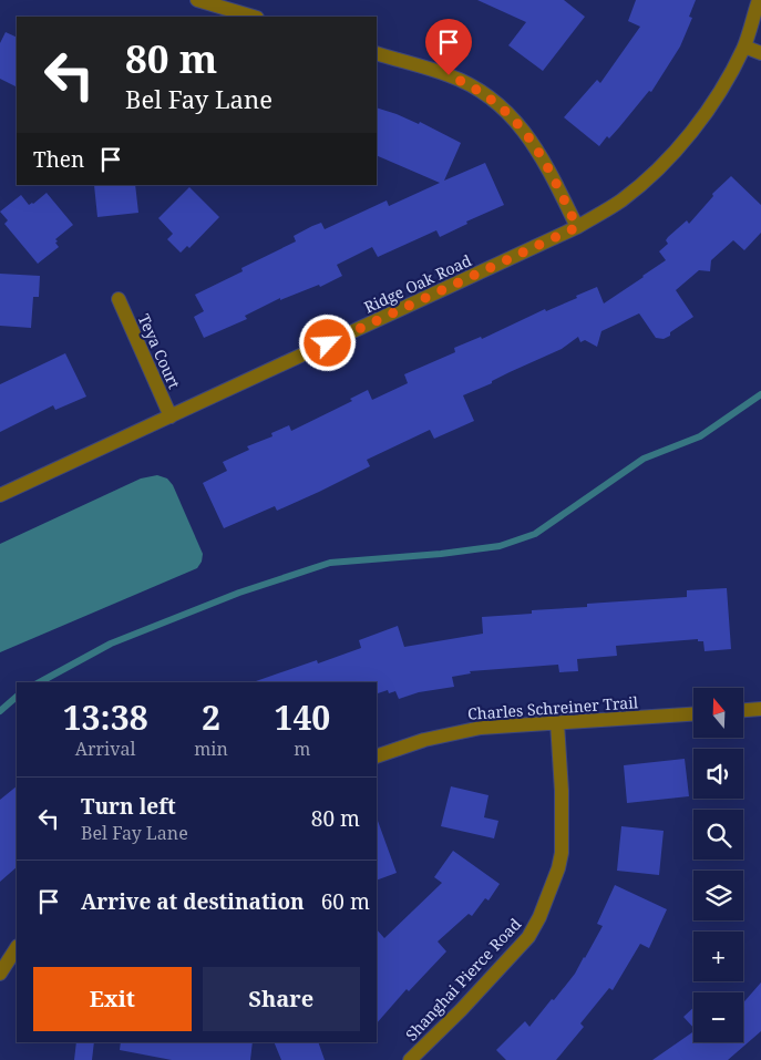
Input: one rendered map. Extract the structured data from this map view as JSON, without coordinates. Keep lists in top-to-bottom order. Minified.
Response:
{"streets":{"street":["Ridge Oak Road","Teya Court","Charles Schreiner Trail","Shanghai Pierce Road"]},"crossings":[["Ridge Oak Road","Teya Court"],["Charles Schreiner Trail","Shanghai Pierce Road"]],"north":"top","page":{"turn":["80 m","Bel Fay Lane"],"then":"Then","eta":["13:38","Arrival","2","min","140","m"],"map_buttons":["+","−"],"list":[{"name":"Turn left","note":"Bel Fay Lane","value":"80 m"},{"name":"Arrive at destination","value":"60 m"}],"buttons":["Exit","Share"]}}
